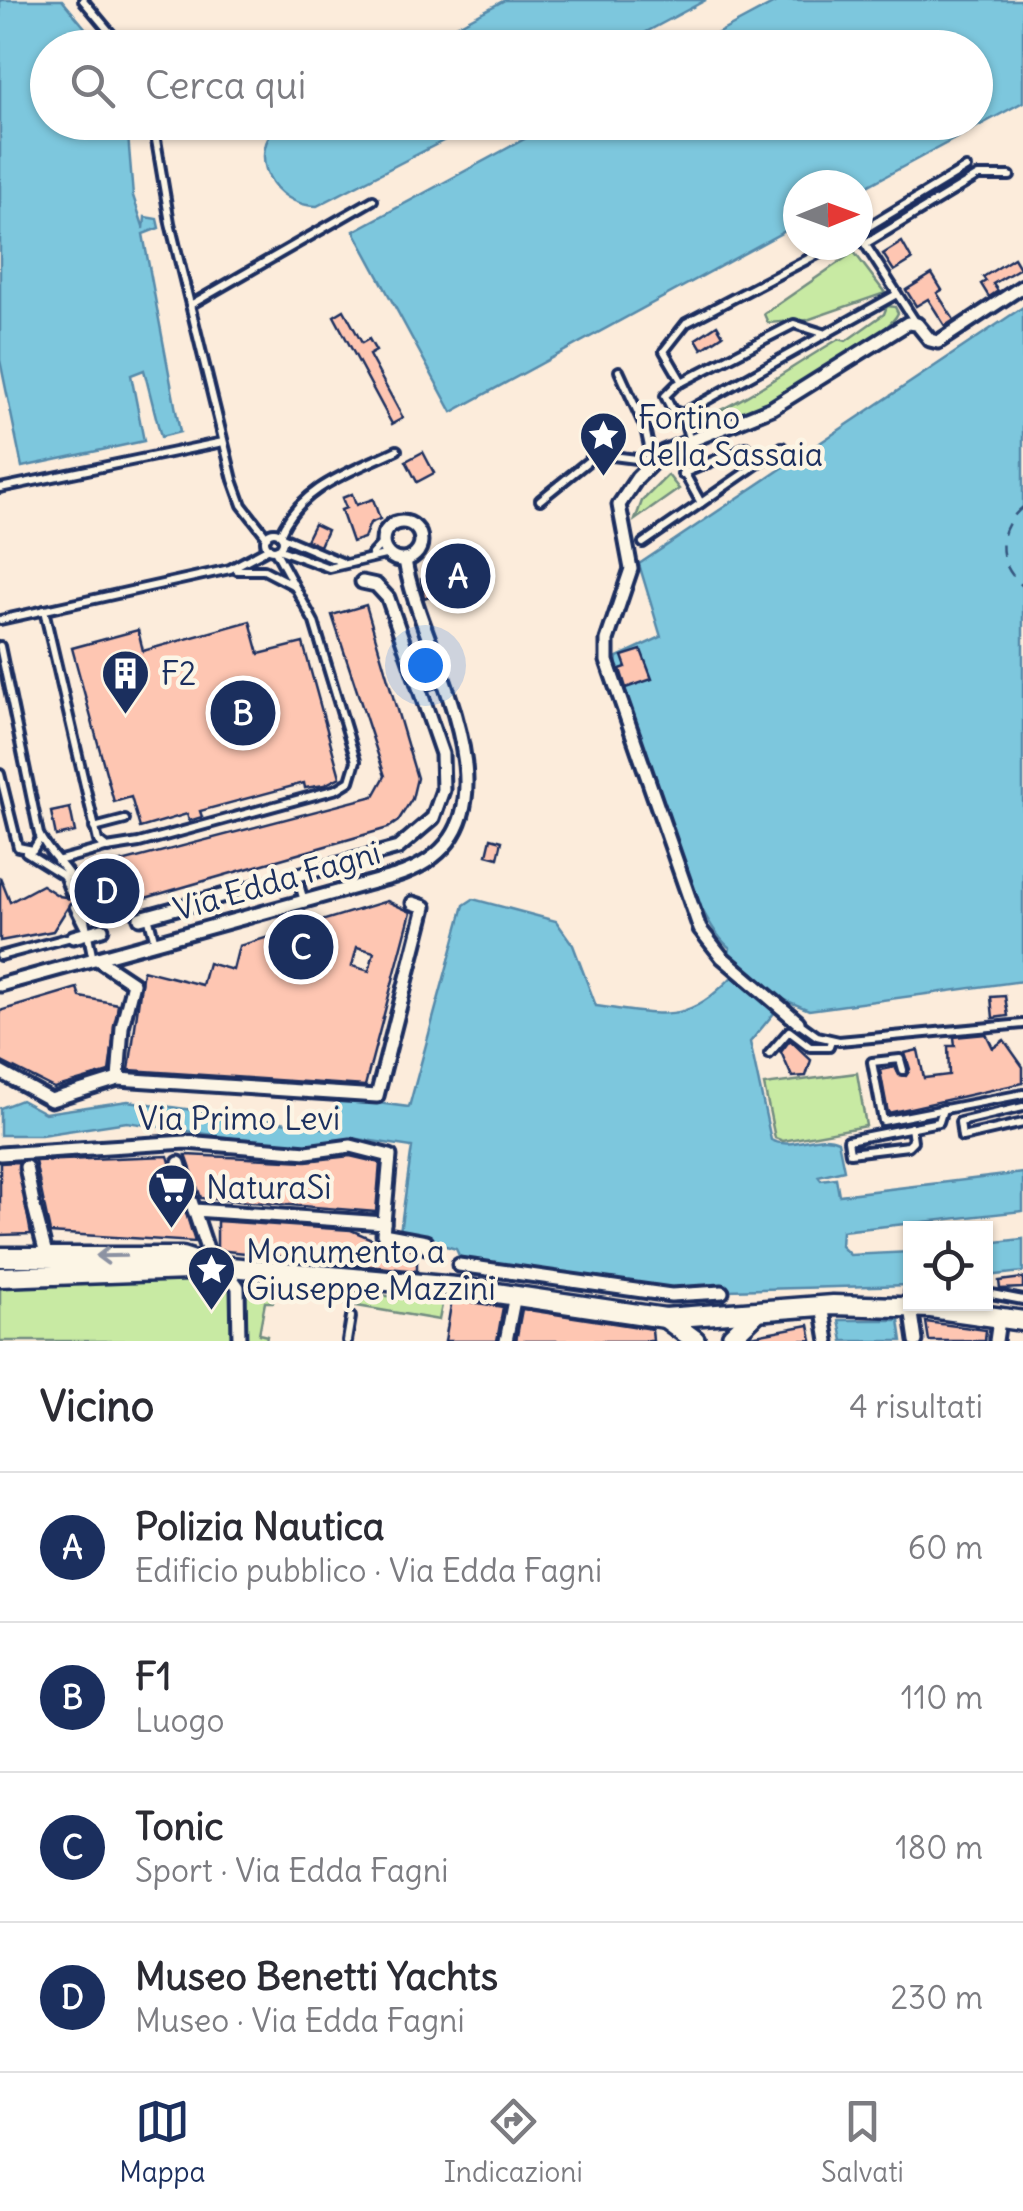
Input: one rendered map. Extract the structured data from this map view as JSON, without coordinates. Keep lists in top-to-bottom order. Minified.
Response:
{"streets":{"street":["Via Edda Fagni","Via Primo Levi"]},"places":{"place":["Fortino della Sassaia","Monumento a Giuseppe Mazzini"],"building":["F2"],"supermarket":["NaturaSì"]},"north":"right","page":{"search":"Cerca qui","pins":["A","B","D","C"],"heading":["Vicino","4 risultati"],"list":[{"mark":"A","name":"Polizia Nautica","note":"Edificio pubblico · Via Edda Fagni","value":"60 m"},{"mark":"B","name":"F1","note":"Luogo","value":"110 m"},{"mark":"C","name":"Tonic","note":"Sport · Via Edda Fagni","value":"180 m"},{"mark":"D","name":"Museo Benetti Yachts","note":"Museo · Via Edda Fagni","value":"230 m"}],"nav":["Mappa","Indicazioni","Salvati"]}}
